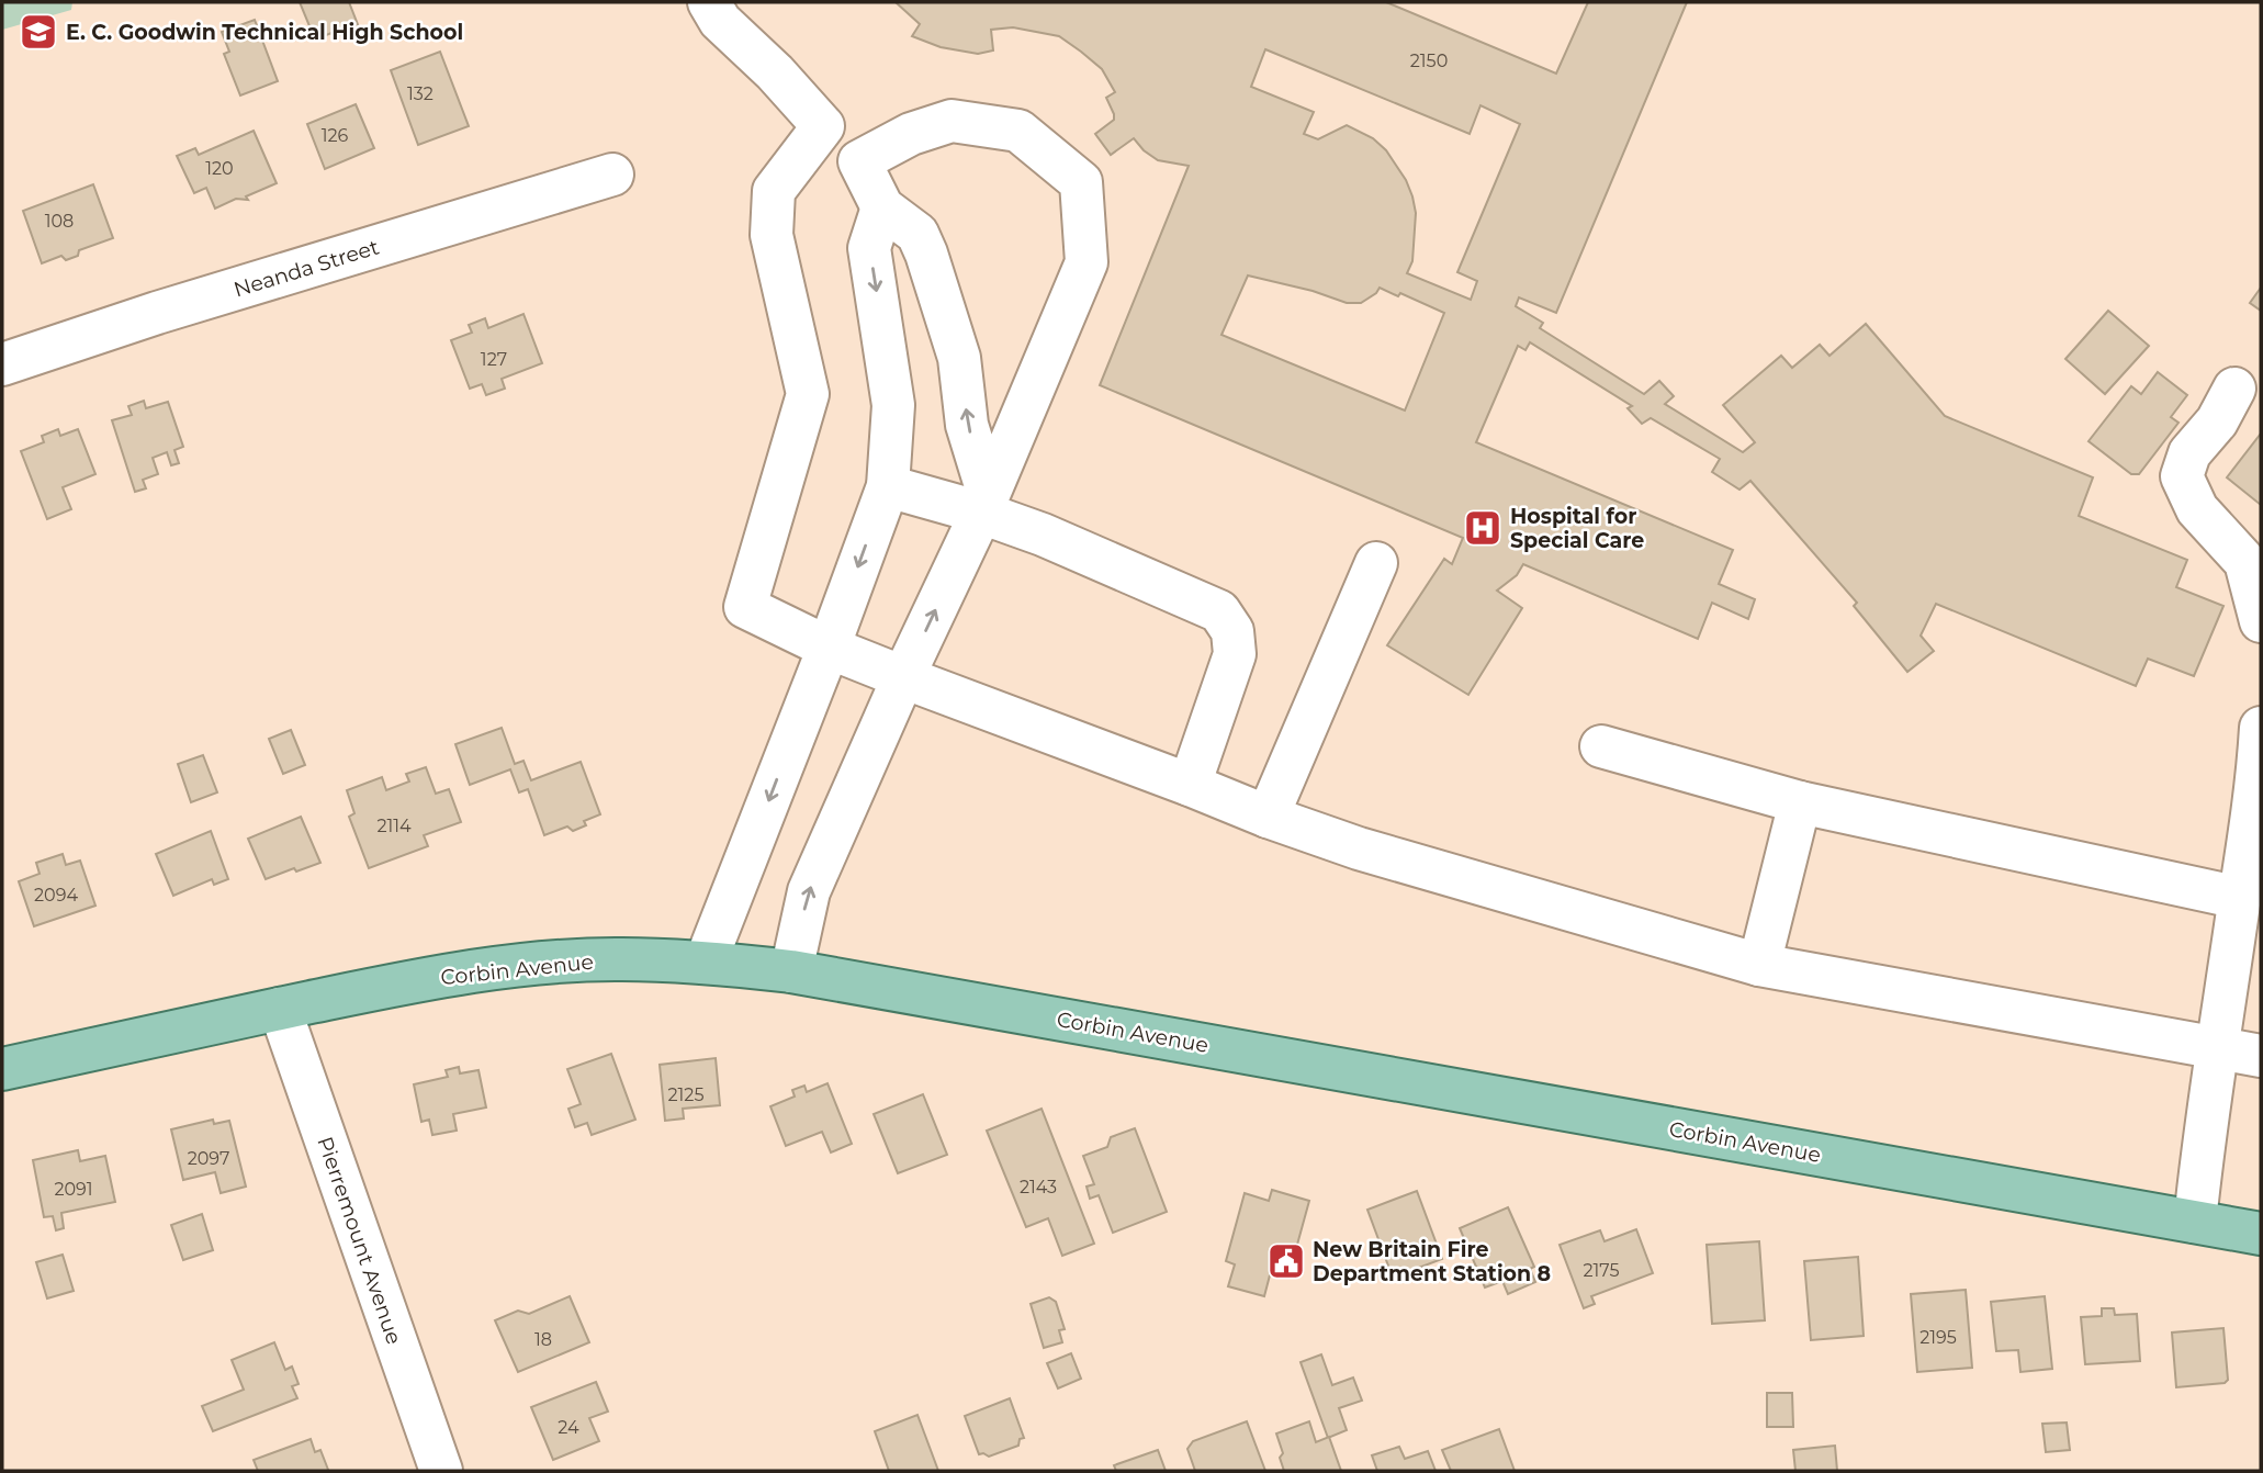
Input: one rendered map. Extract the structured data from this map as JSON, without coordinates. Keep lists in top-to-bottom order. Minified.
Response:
{"streets":{"main road":["Corbin Avenue"],"street":["Neanda Street","Pierremount Avenue"]},"crossings":[["Corbin Avenue","Pierremount Avenue"]],"places":{"school or university":["E. C. Goodwin Technical High School"],"hospital":["Hospital for Special Care"],"public building":["New Britain Fire Department Station 8"]},"house_numbers":["2150","132","126","120","108","127","2114","2094","2125","2097","2143","2091","2175","2195","18","24"]}
